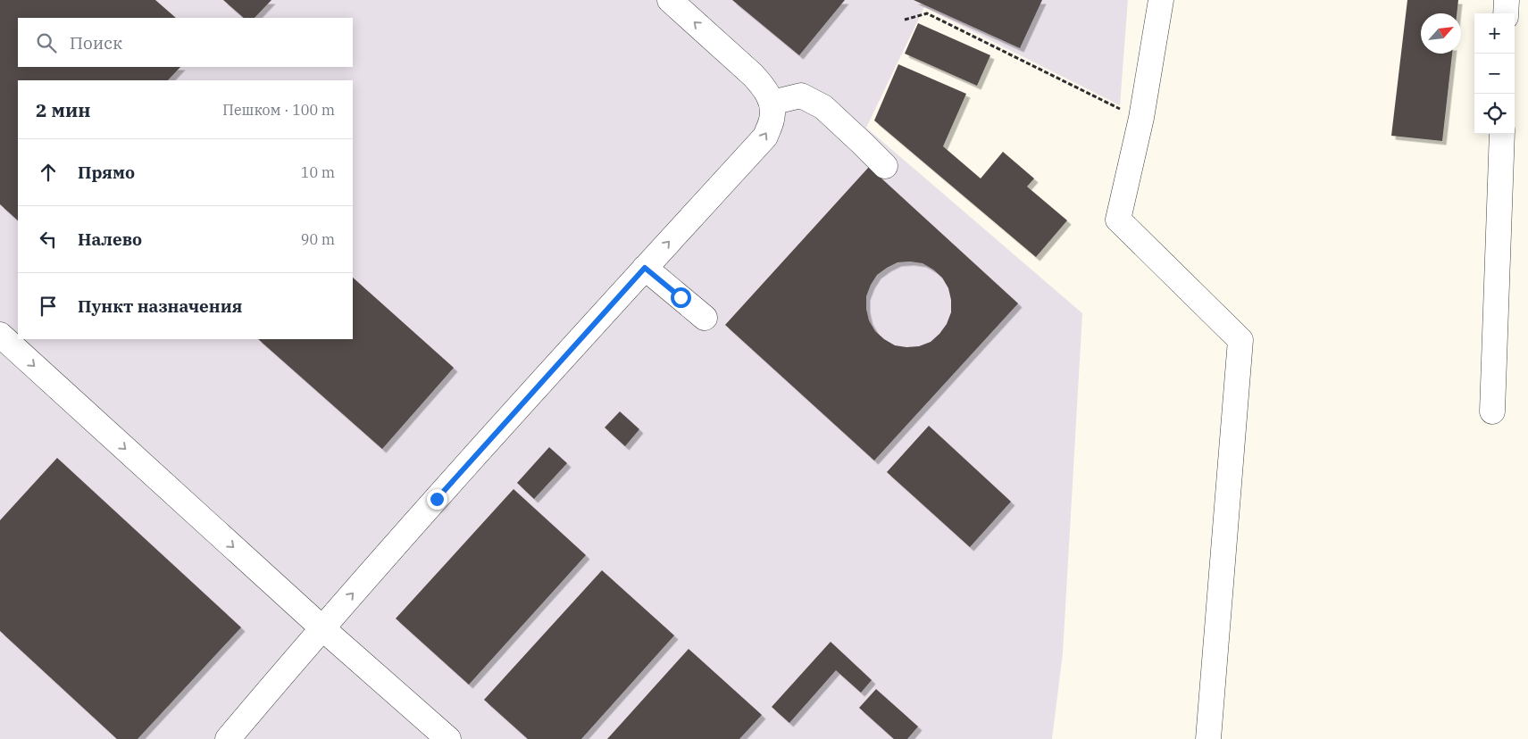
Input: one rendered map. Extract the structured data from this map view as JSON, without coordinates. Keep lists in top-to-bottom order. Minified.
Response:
{"north":"top right","page":{"map_buttons":["+","−"],"search":"Поиск","heading":["2 мин","Пешком · 100 m"],"list":[["Прямо","10 m"],["Налево","90 m"],"Пункт назначения"]}}
